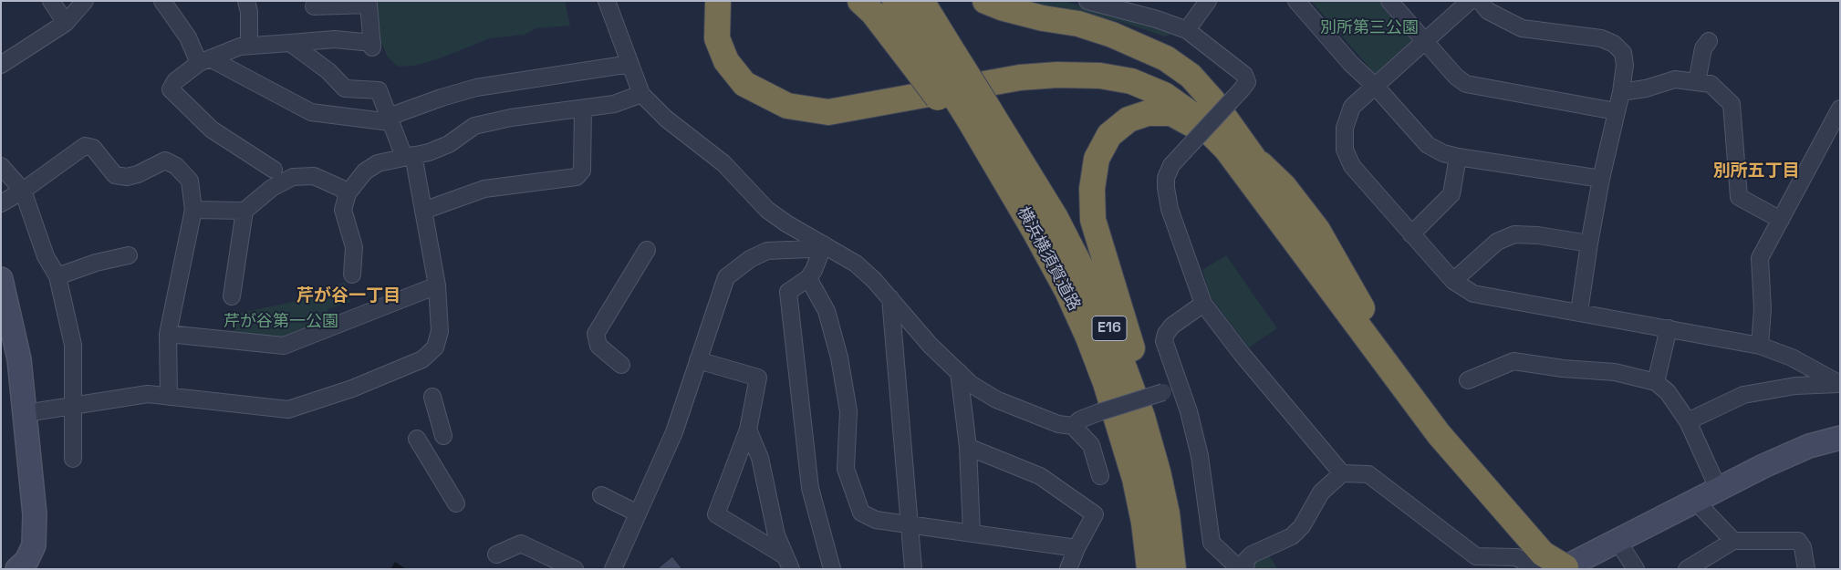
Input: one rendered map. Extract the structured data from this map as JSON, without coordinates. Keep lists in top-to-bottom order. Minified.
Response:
{"streets":{"highway":["横浜横須賀道路","E16"]},"districts":["別所五丁目","芹が谷一丁目"],"parks":["別所第三公園","芹が谷第一公園"]}
